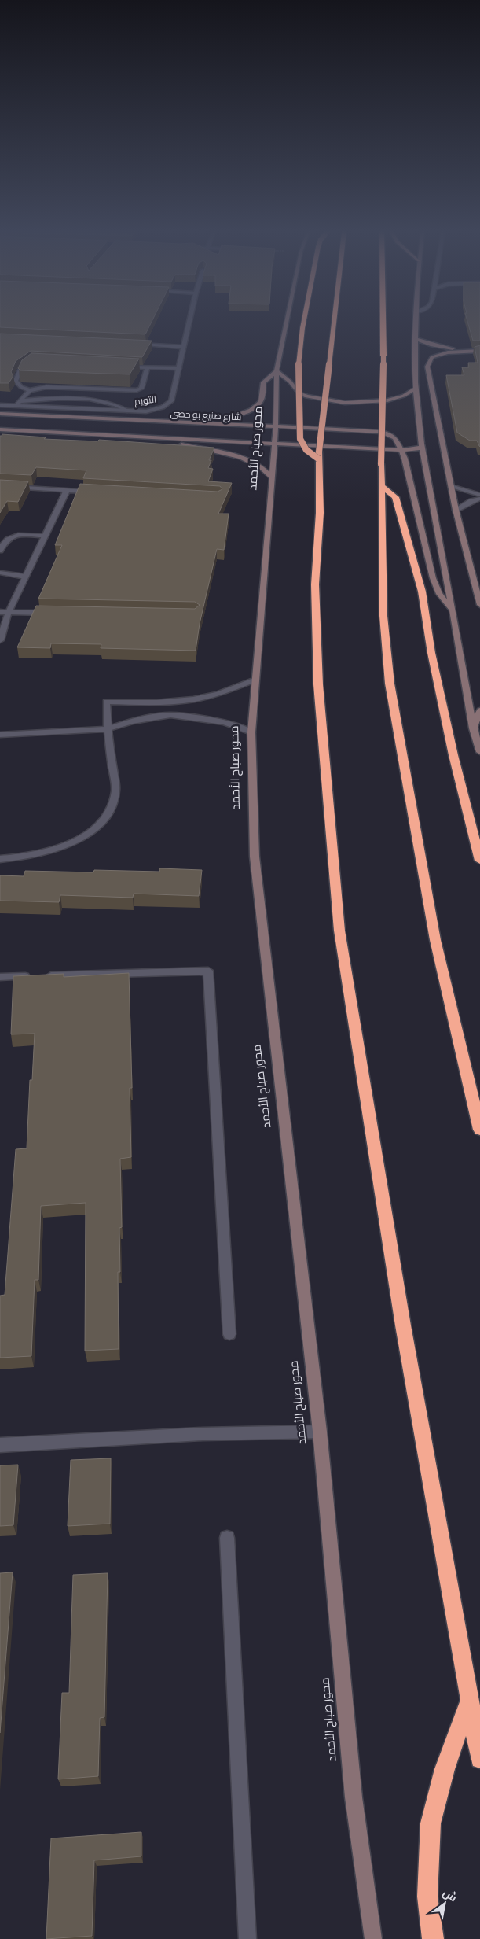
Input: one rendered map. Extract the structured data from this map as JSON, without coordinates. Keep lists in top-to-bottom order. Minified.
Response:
{"streets":{"street":["التويم","شارع صنيع بو حصى","محور صباح الأحمد"]},"crossings":[["شارع صنيع بو حصى","محور صباح الأحمد"]],"north":"top right"}
